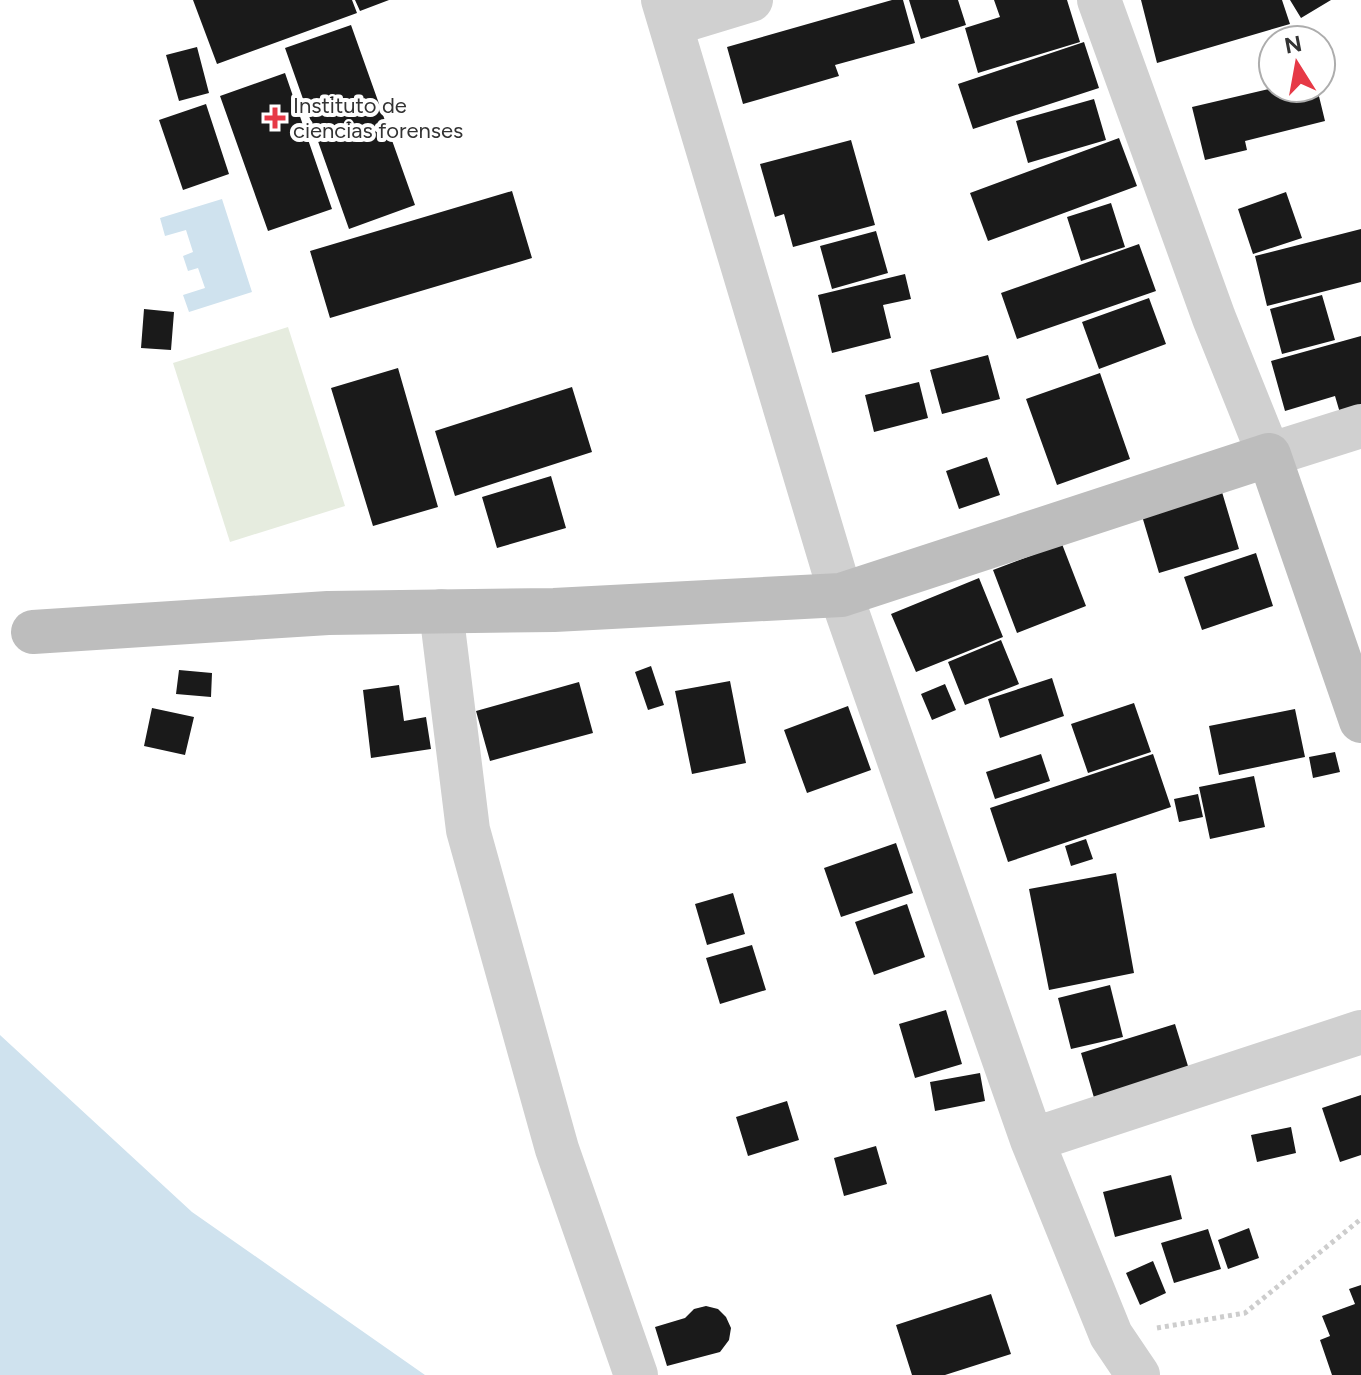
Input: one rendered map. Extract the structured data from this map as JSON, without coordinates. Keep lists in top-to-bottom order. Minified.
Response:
{"places":{"health":["Instituto de ciencias forenses"]},"north":"top"}
